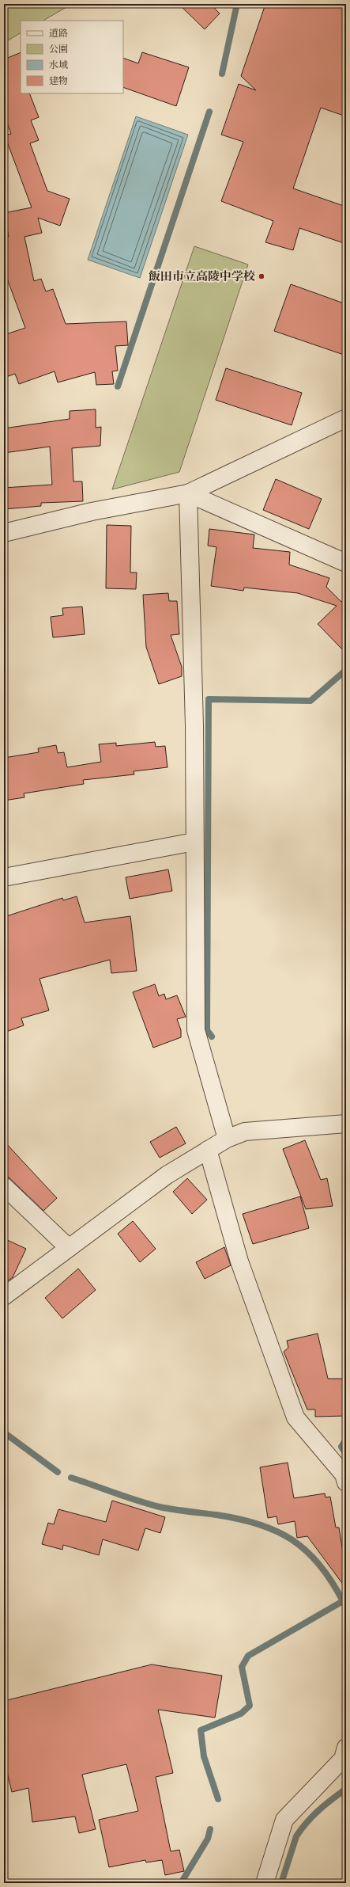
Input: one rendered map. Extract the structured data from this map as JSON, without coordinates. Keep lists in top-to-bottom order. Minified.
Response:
{"places":["飯田市立高陵中学校"],"legend":["道路","公園","水域","建物"]}
